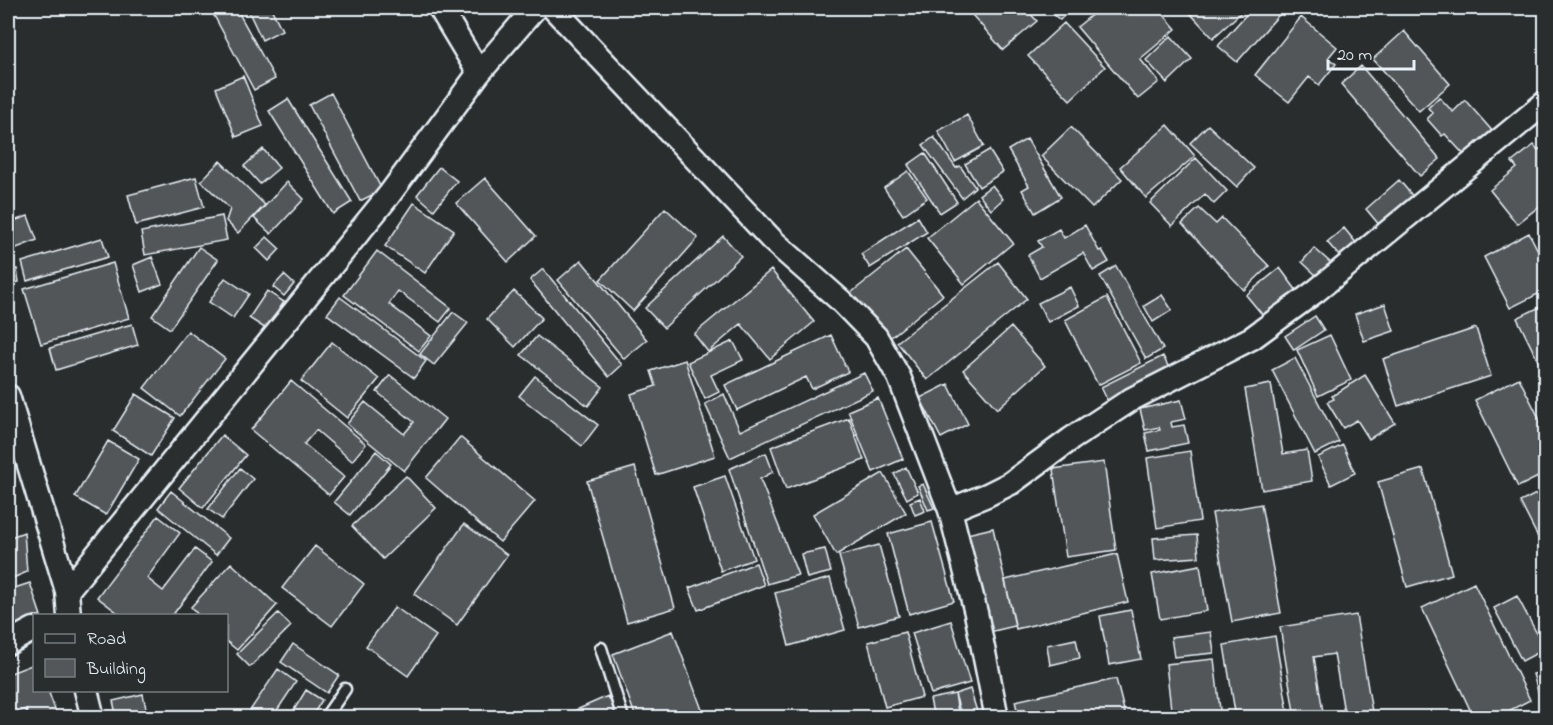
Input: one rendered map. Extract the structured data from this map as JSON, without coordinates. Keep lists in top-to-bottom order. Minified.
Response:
{"legend":["Road","Building"],"scale_bar":"20 m"}
